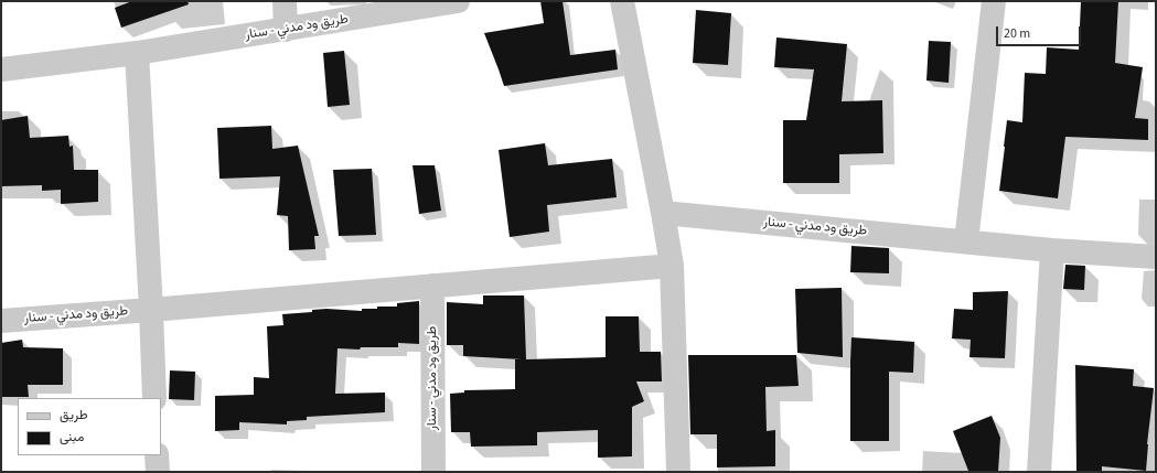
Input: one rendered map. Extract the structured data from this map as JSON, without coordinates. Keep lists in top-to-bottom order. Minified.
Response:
{"streets":{"street":["طريق ود مدني - سنار"]},"legend":["طريق","مبنى"],"scale_bar":"20 m"}
